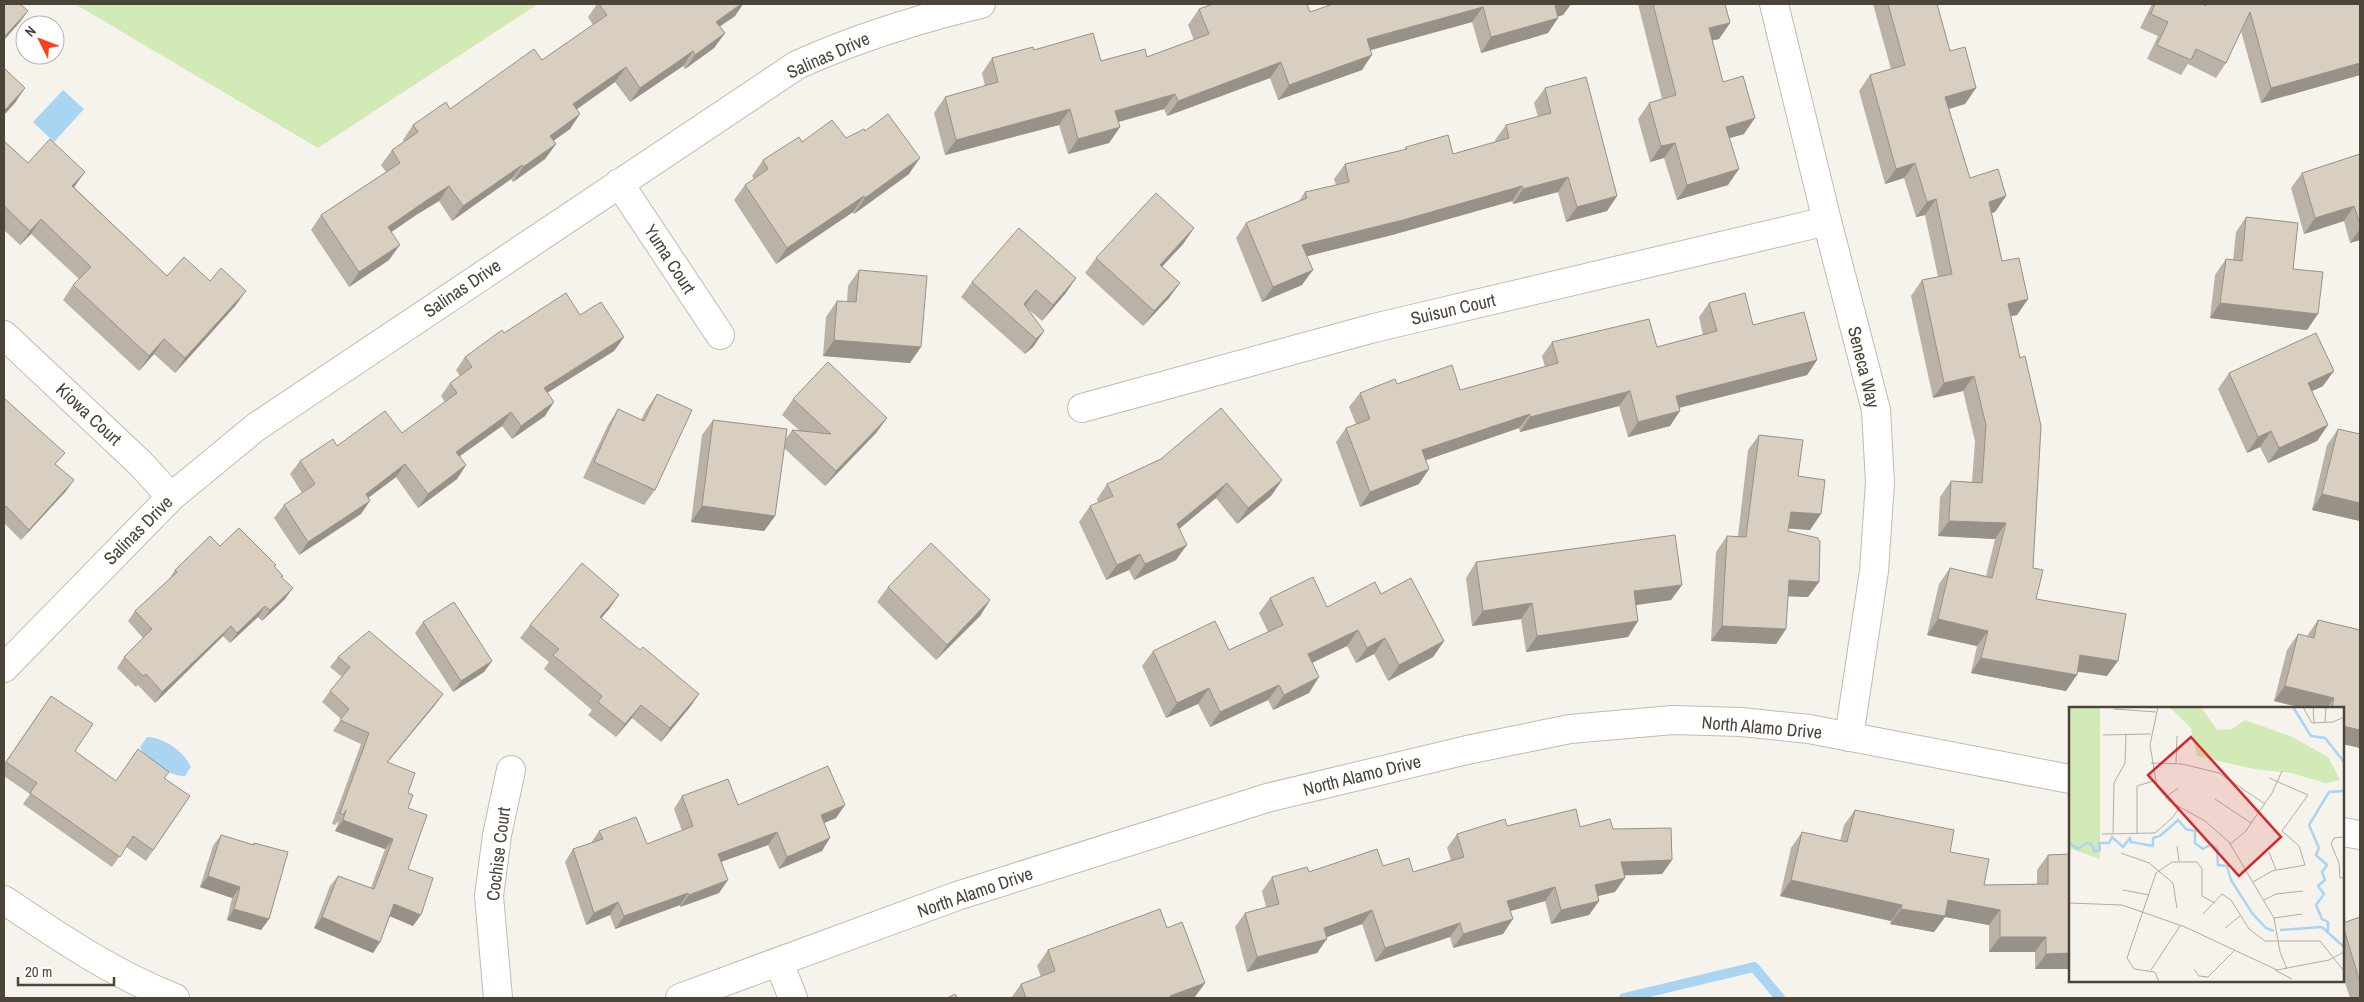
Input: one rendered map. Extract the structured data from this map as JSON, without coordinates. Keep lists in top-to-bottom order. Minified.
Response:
{"streets":{"street":["Salinas Drive","Yuma Court","Suisun Court","Seneca Way","Kiowa Court","North Alamo Drive","Cochise Court"]},"crossings":[["Salinas Drive","Yuma Court"],["Salinas Drive","Kiowa Court"],["Suisun Court","Seneca Way"],["Seneca Way","North Alamo Drive"]],"scale_bar":"20 m","north":"top left"}
